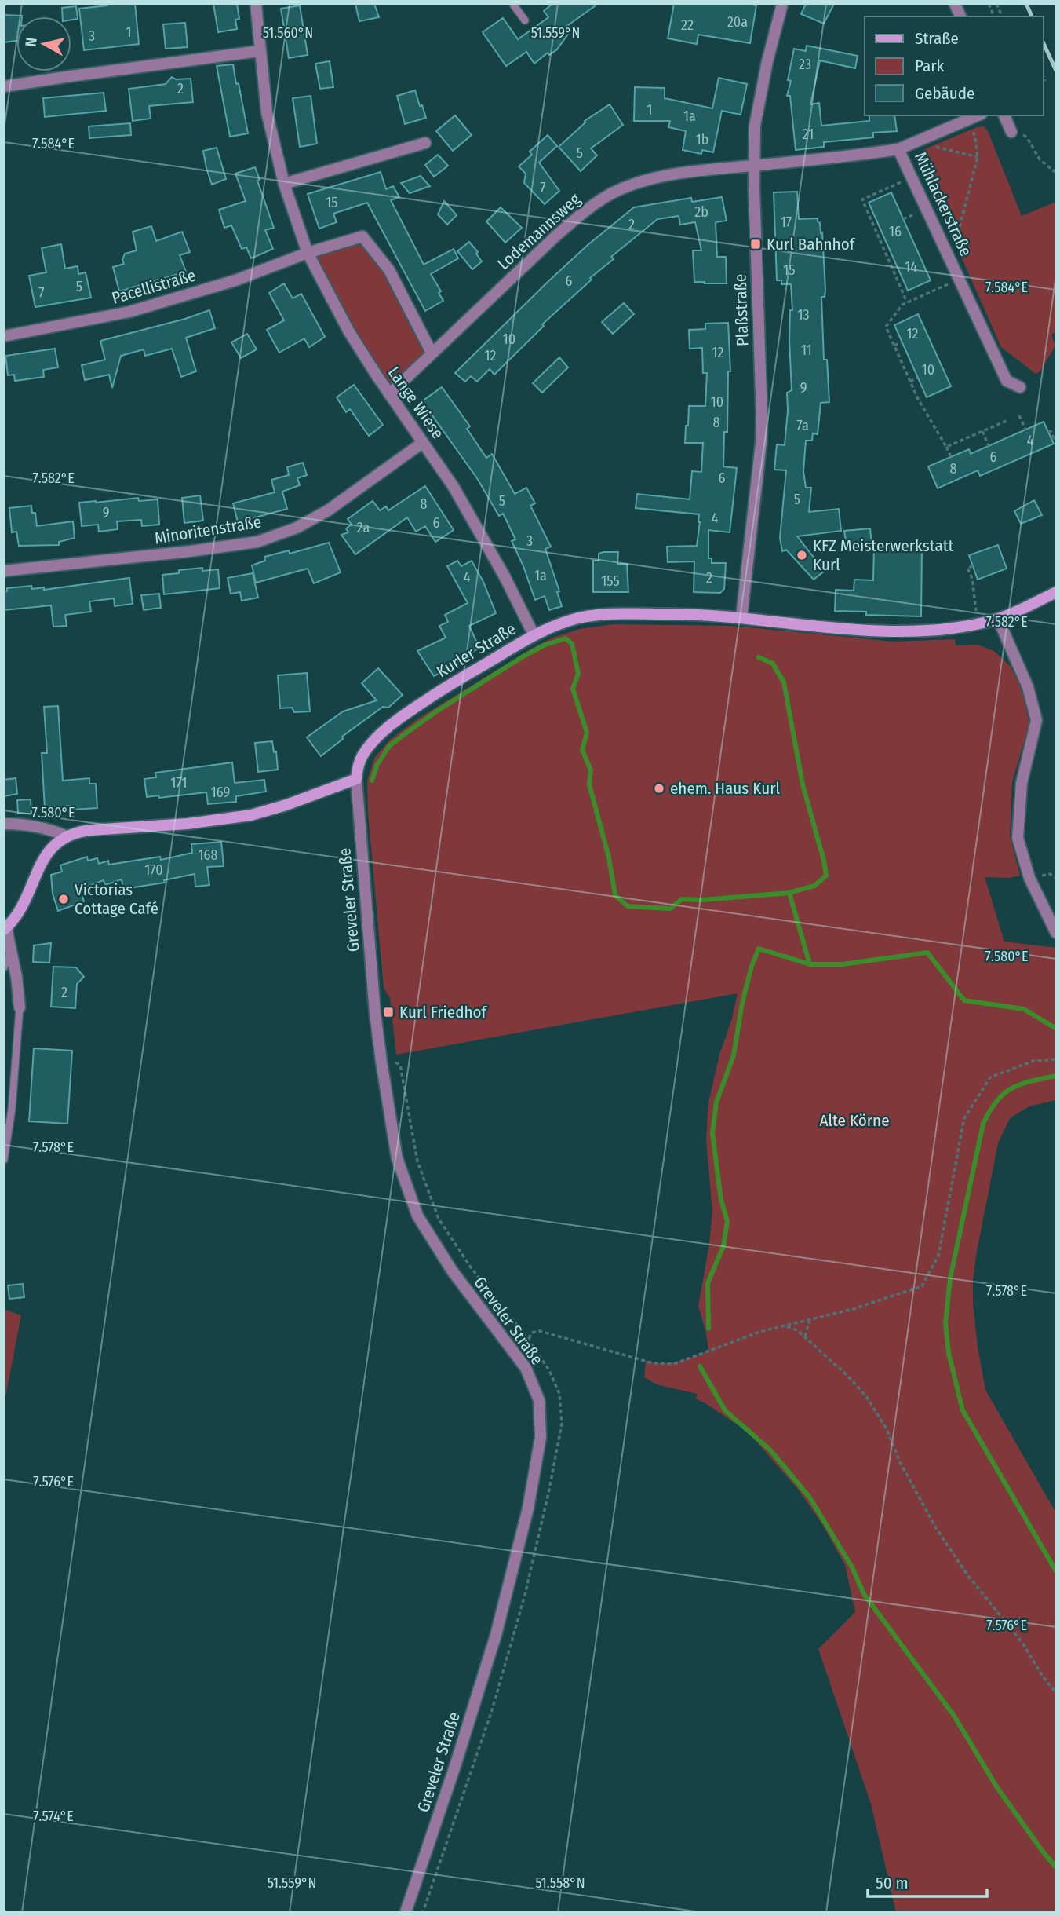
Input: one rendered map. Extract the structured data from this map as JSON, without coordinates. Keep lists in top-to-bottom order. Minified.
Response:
{"streets":{"main road":["Kurler Straße"],"street":["Mühlackerstraße","Lodemannsweg","Pacellistraße","Plaßstraße","Lange Wiese","Minoritenstraße","Greveler Straße"]},"crossings":[["Mühlackerstraße","Lodemannsweg"],["Mühlackerstraße","Plaßstraße"],["Lodemannsweg","Plaßstraße"],["Lodemannsweg","Lange Wiese"],["Pacellistraße","Lange Wiese"],["Plaßstraße","Kurler Straße"],["Lange Wiese","Minoritenstraße"],["Lange Wiese","Kurler Straße"],["Kurler Straße","Greveler Straße"]],"parks":["Alte Körne"],"places":{"transit":["Kurl Bahnhof","Kurl Friedhof"],"other":["KFZ Meisterwerkstatt Kurl","ehem. Haus Kurl","Victorias Cottage Café"]},"house_numbers":["20a","22","1","3","23","2","1","1a","21","1b","5","7","15","2b","17","2","16","14","15","6","5","7","13","12","10","11","12","12","10","9","10","8","7a","4","6","8","6","5","5","8","9","4","6","2a","3","1a","4","2","155","171","169","168","170","2"],"legend":["Straße","Park","Gebäude"],"scale_bar":"50 m","north":"left","coordinates":["51.560°N","51.559°N","7.584°E","7.582°E","7.580°E","7.578°E","7.576°E","7.574°E","51.558°N"]}
